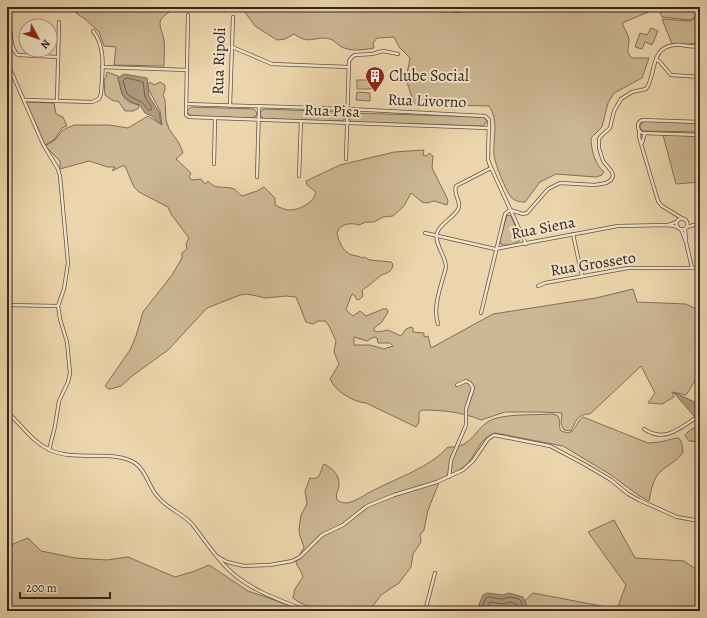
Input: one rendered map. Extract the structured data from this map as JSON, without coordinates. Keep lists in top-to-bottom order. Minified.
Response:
{"streets":{"street":["Rua Ripoli","Rua Livorno","Rua Pisa","Rua Siena","Rua Grosseto"]},"crossings":[["Rua Ripoli","Rua Livorno"],["Rua Livorno","Rua Pisa"]],"places":{"building":["Clube Social"]},"scale_bar":"200 m","north":"bottom right"}
